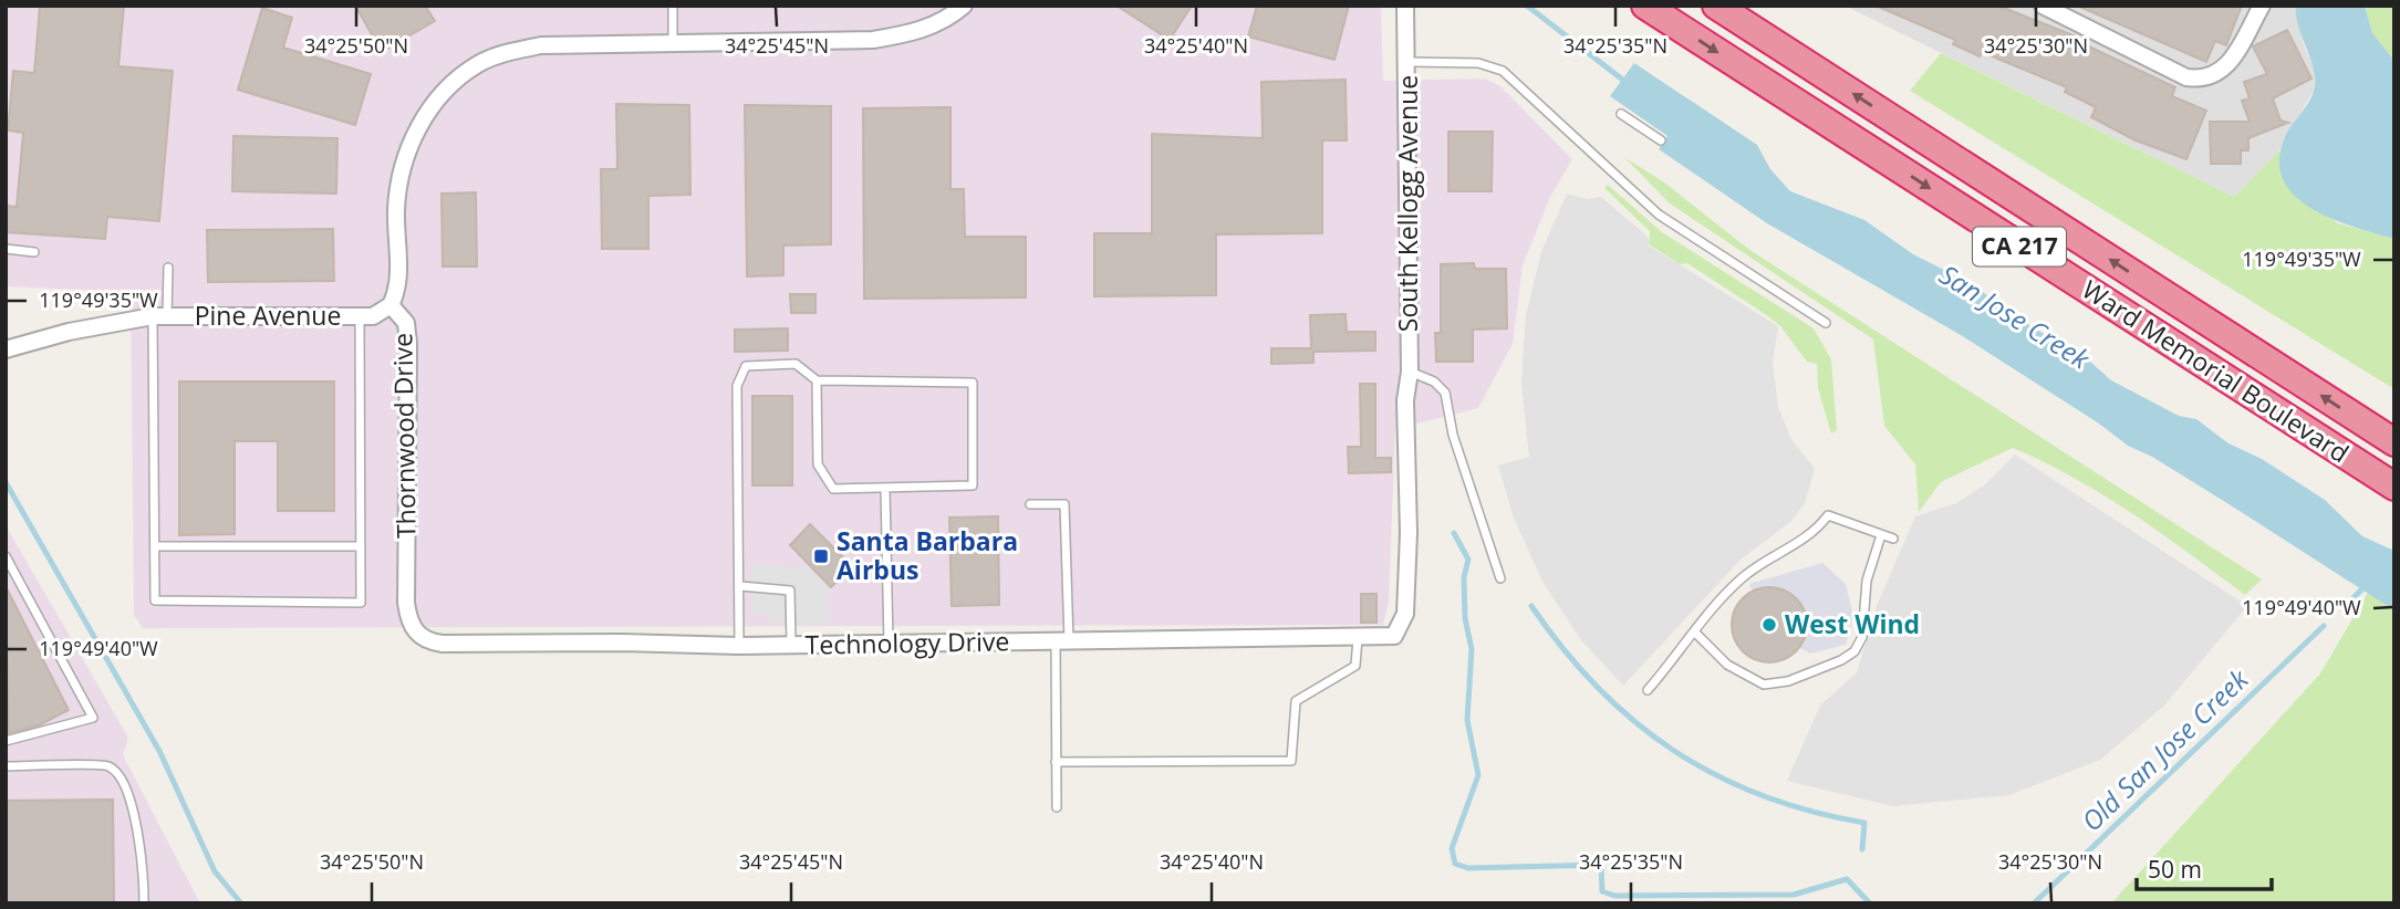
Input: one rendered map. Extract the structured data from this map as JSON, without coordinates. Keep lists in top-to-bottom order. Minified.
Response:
{"streets":{"highway":["CA 217","Ward Memorial Boulevard"],"street":["South Kellogg Avenue","Pine Avenue","Thornwood Drive","Technology Drive"]},"crossings":[["South Kellogg Avenue","Technology Drive"],["Pine Avenue","Thornwood Drive"],["Thornwood Drive","Technology Drive"]],"water":["San Jose Creek","Old San Jose Creek"],"places":{"transit":["Santa Barbara Airbus"],"other":["West Wind"]},"scale_bar":"50 m","coordinates":["34°25'50\"N","34°25'45\"N","34°25'40\"N","34°25'35\"N","34°25'30\"N","119°49'35\"W","119°49'40\"W"]}
